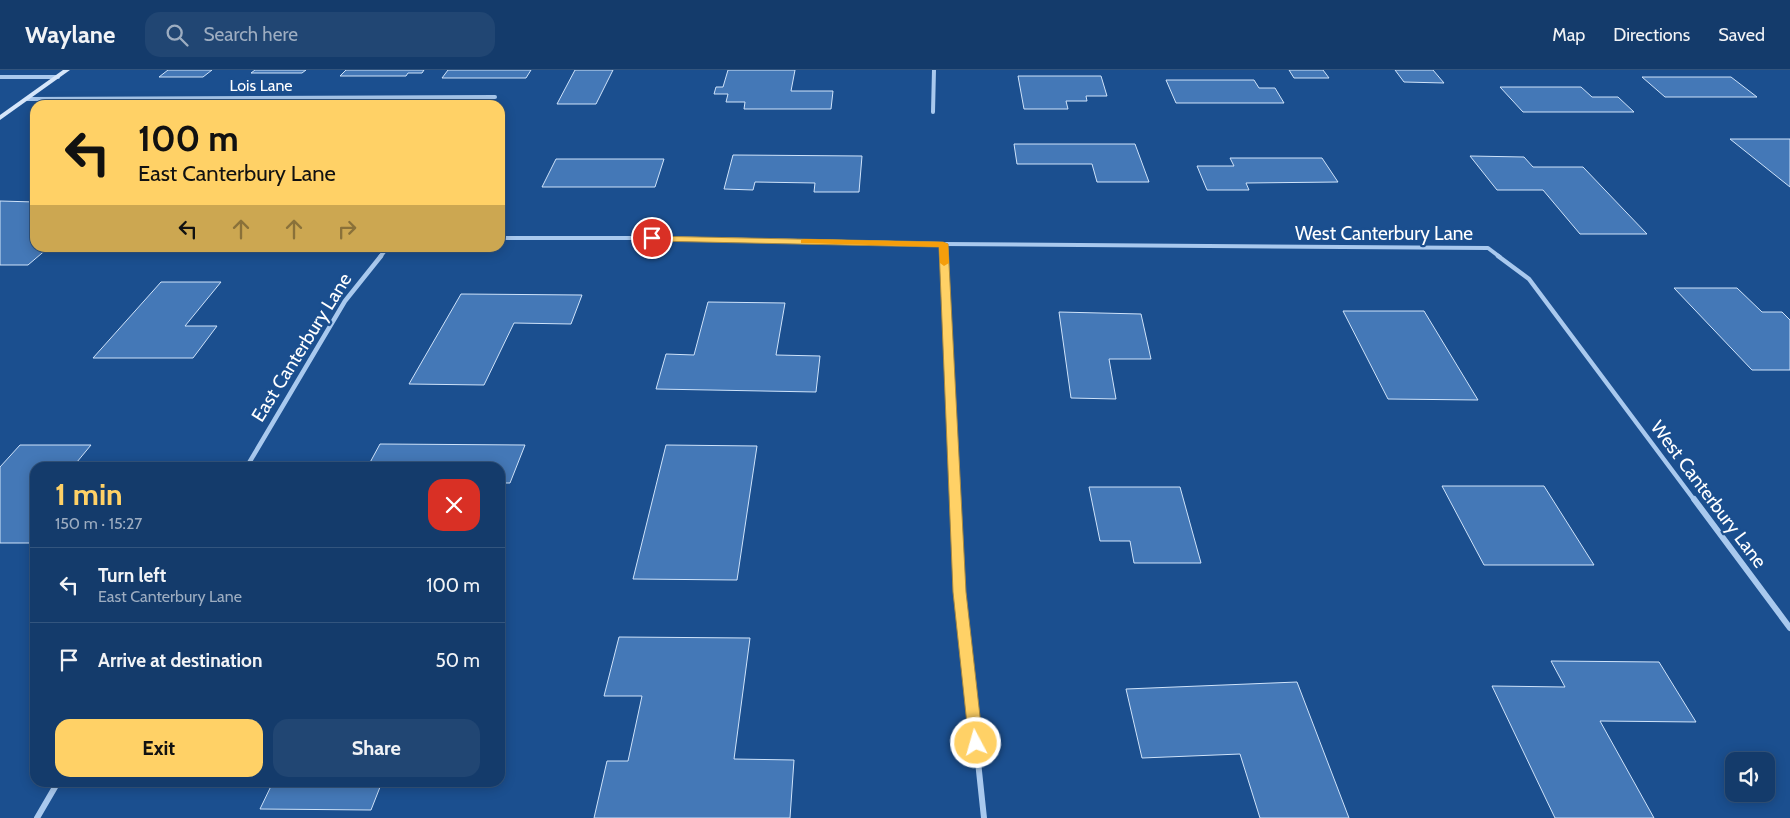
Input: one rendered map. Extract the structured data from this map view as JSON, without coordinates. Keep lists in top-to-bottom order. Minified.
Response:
{"streets":{"street":["Lois Lane","West Canterbury Lane","East Canterbury Lane"]},"page":{"header":"Waylane","search":"Search here","nav":["Map","Directions","Saved"],"turn":["100 m","East Canterbury Lane"],"heading":["1 min","150 m · 15:27"],"list":[{"name":"Turn left","note":"East Canterbury Lane","value":"100 m"},{"name":"Arrive at destination","value":"50 m"}],"buttons":["Exit","Share"]}}
